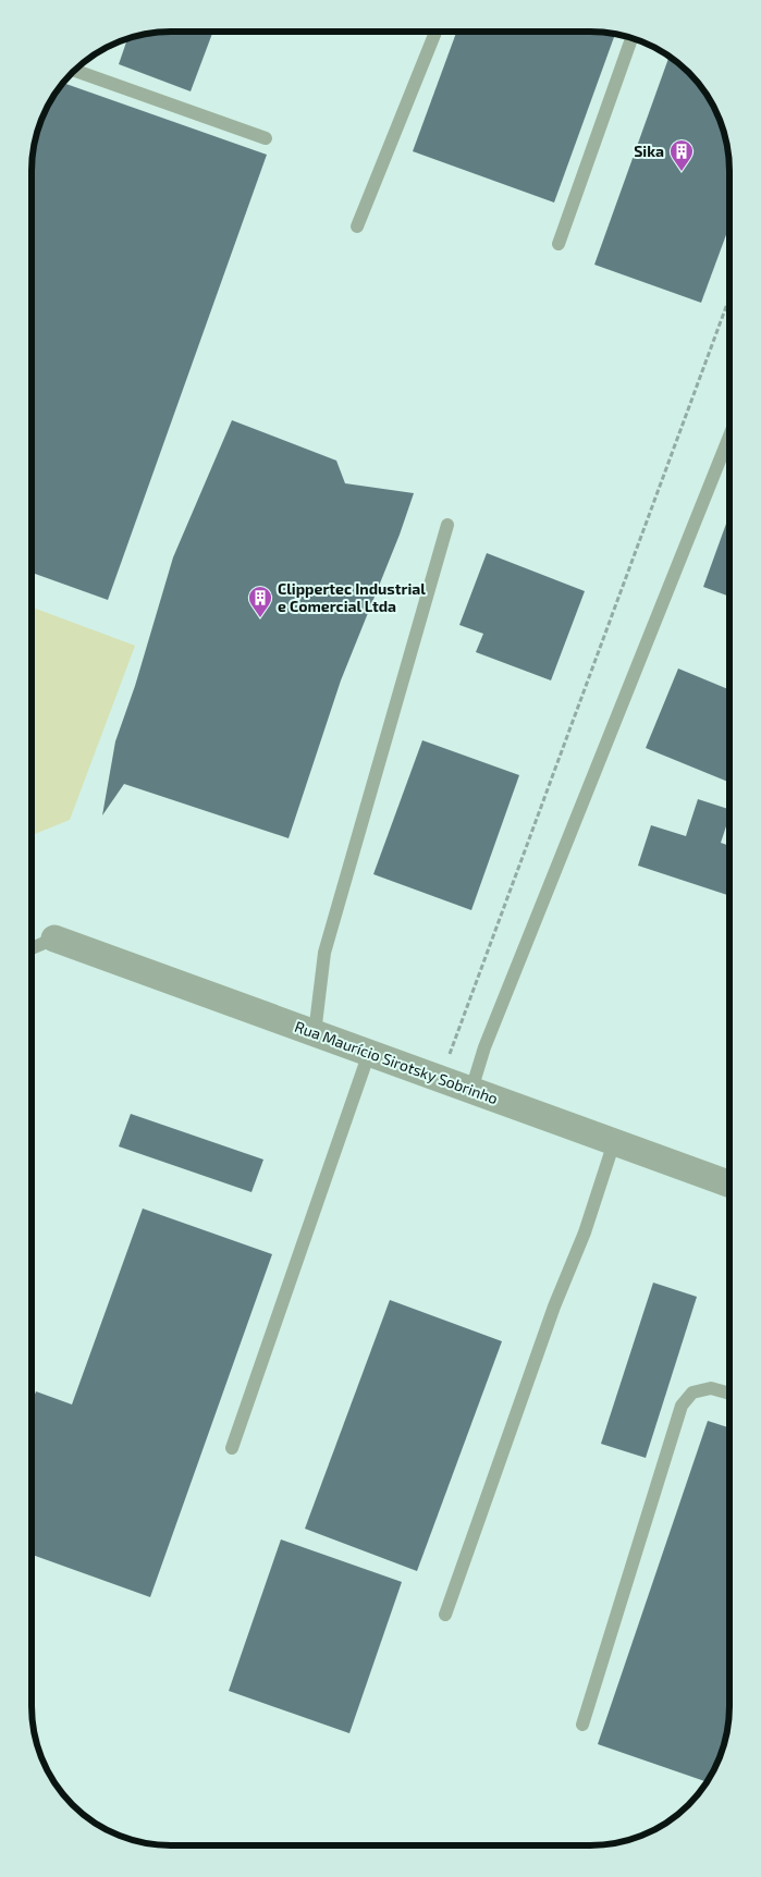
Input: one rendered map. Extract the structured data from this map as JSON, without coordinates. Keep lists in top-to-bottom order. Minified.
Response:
{"streets":{"street":["Rua Maurício Sirotsky Sobrinho"]},"places":{"building":["Sika","Clippertec Industrial e Comercial Ltda"]}}
